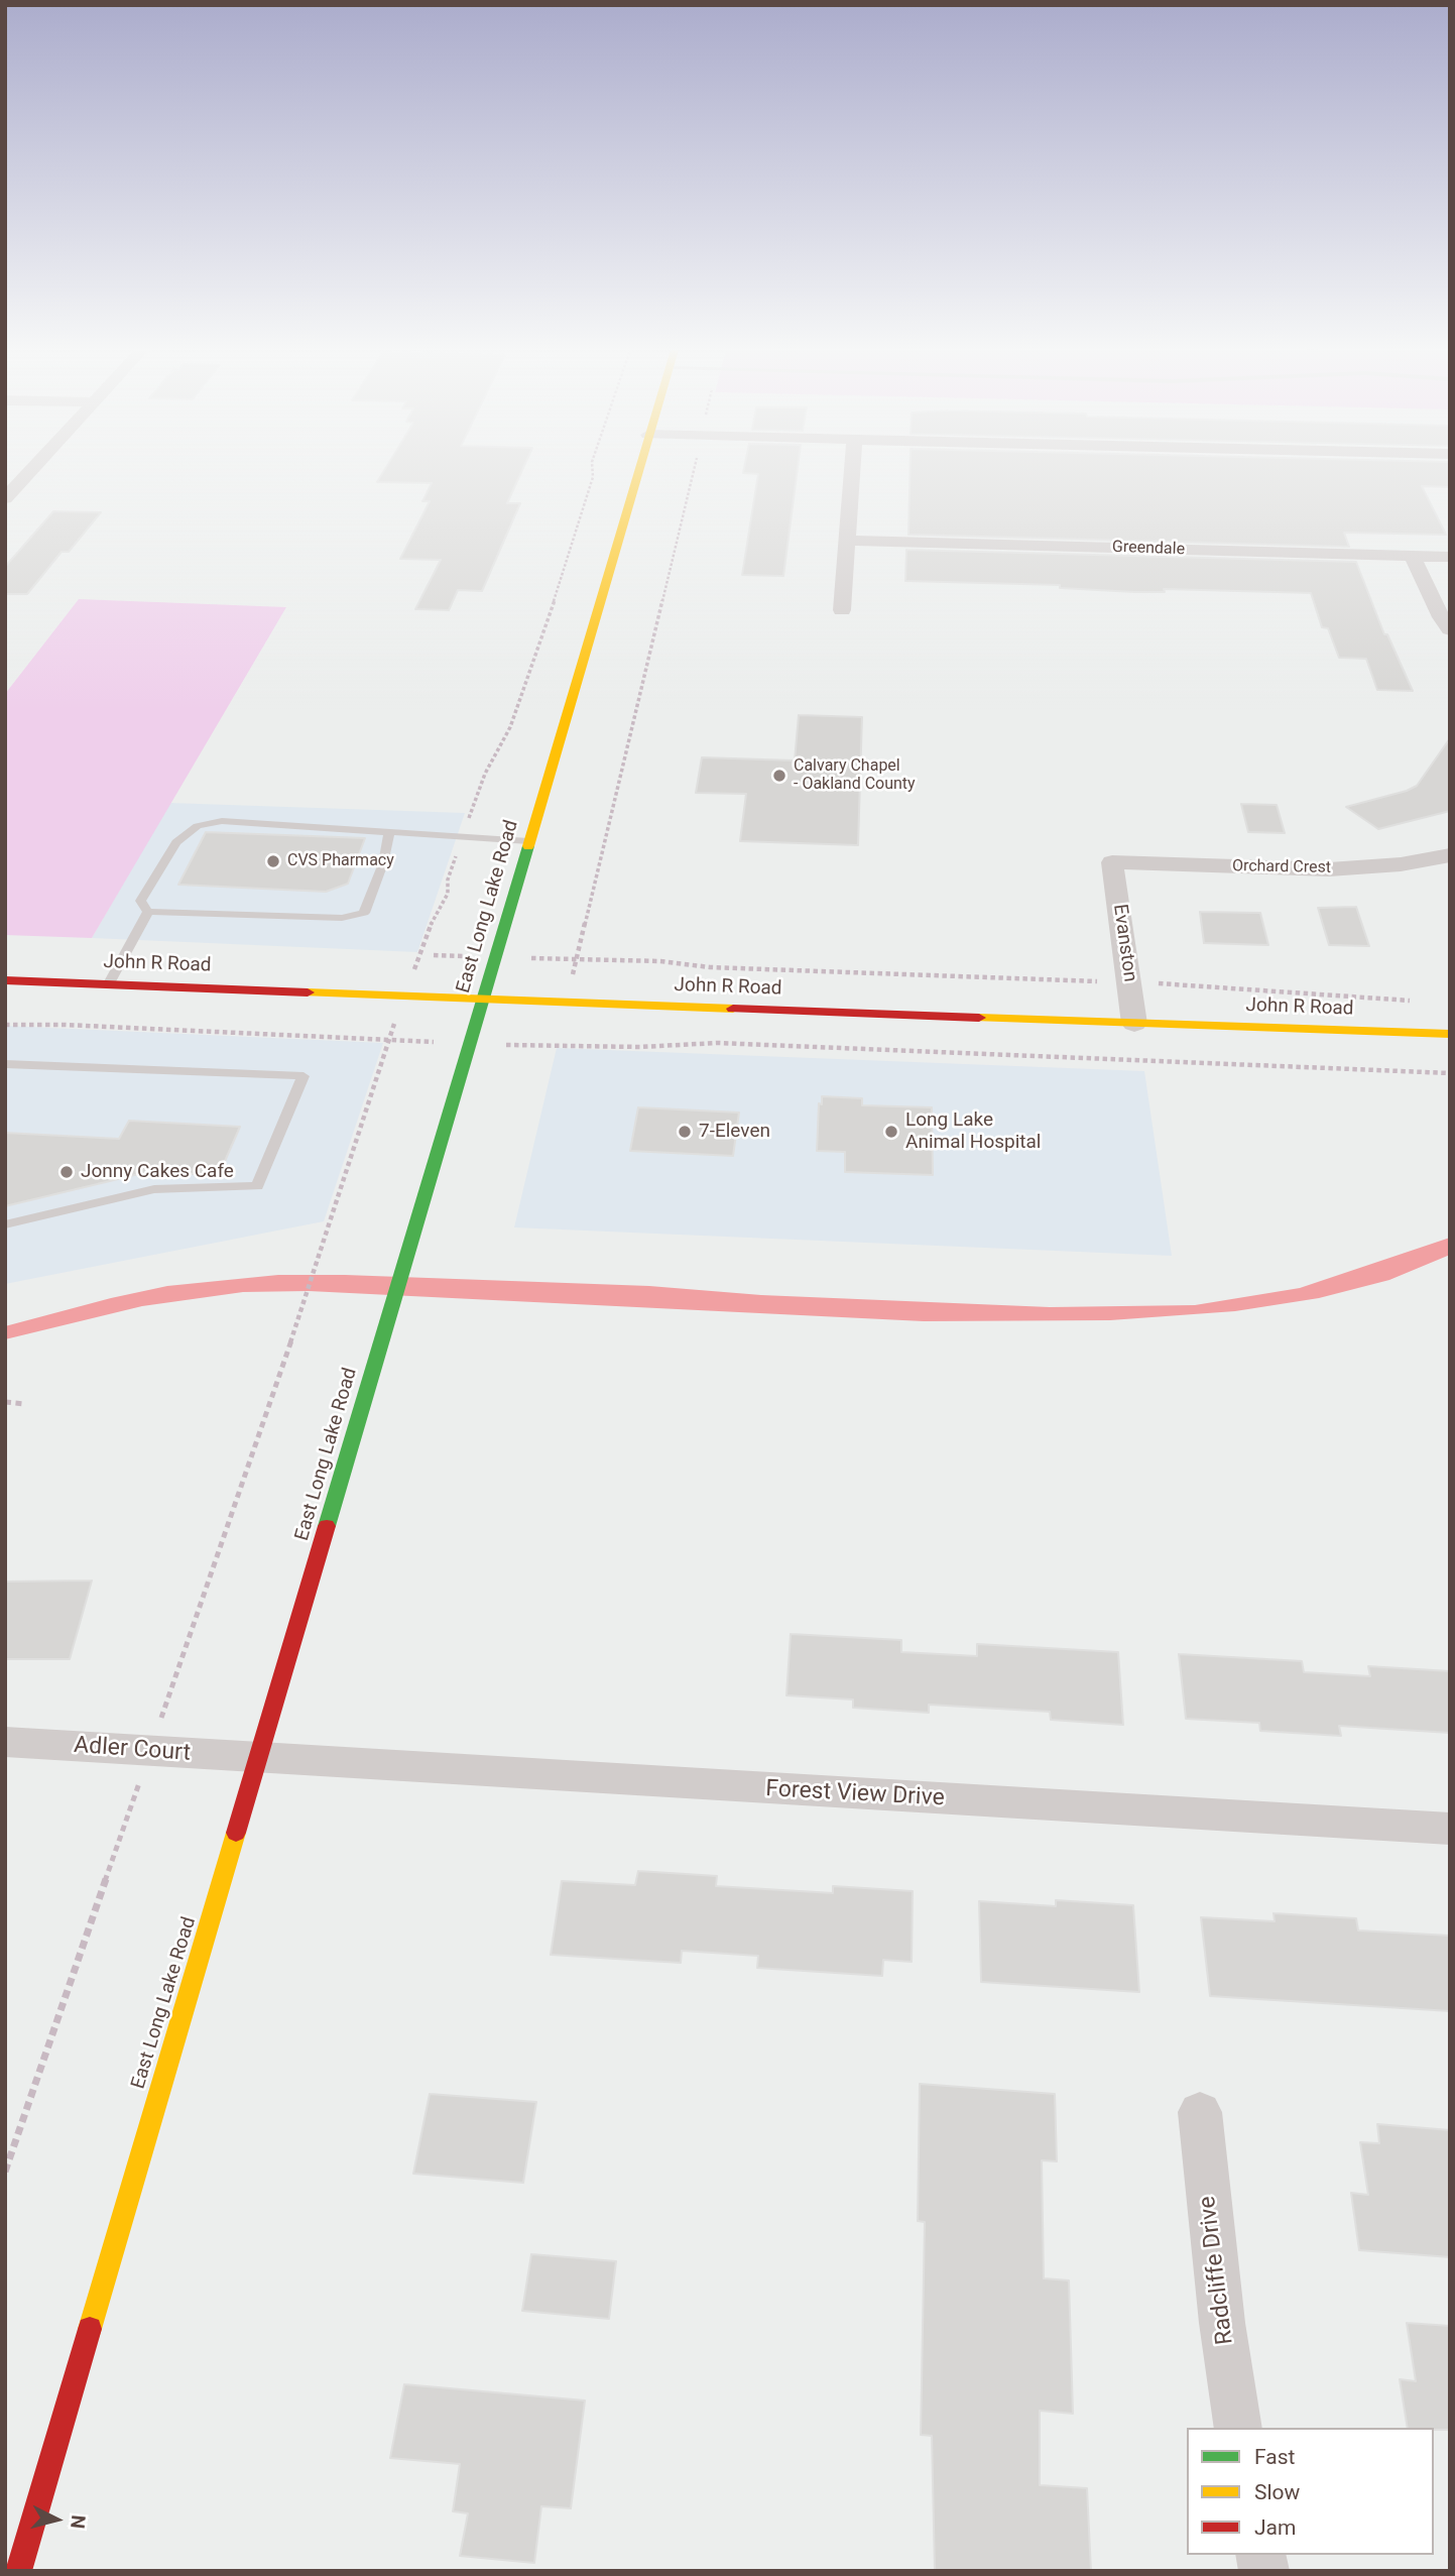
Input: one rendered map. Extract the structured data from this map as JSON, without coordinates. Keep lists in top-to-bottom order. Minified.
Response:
{"streets":{"main road":["East Long Lake Road","John R Road"],"street":["Greendale","Orchard Crest","Evanston","Adler Court","Forest View Drive","Radcliffe Drive"]},"crossings":[["Orchard Crest","Evanston"],["East Long Lake Road","John R Road"],["East Long Lake Road","Adler Court"],["East Long Lake Road","Forest View Drive"],["Evanston","John R Road"],["Adler Court","Forest View Drive"]],"places":["Calvary Chapel - Oakland County","CVS Pharmacy","7-Eleven","Long Lake Animal Hospital","Jonny Cakes Cafe"],"legend":["Fast","Slow","Jam"],"north":"right"}
